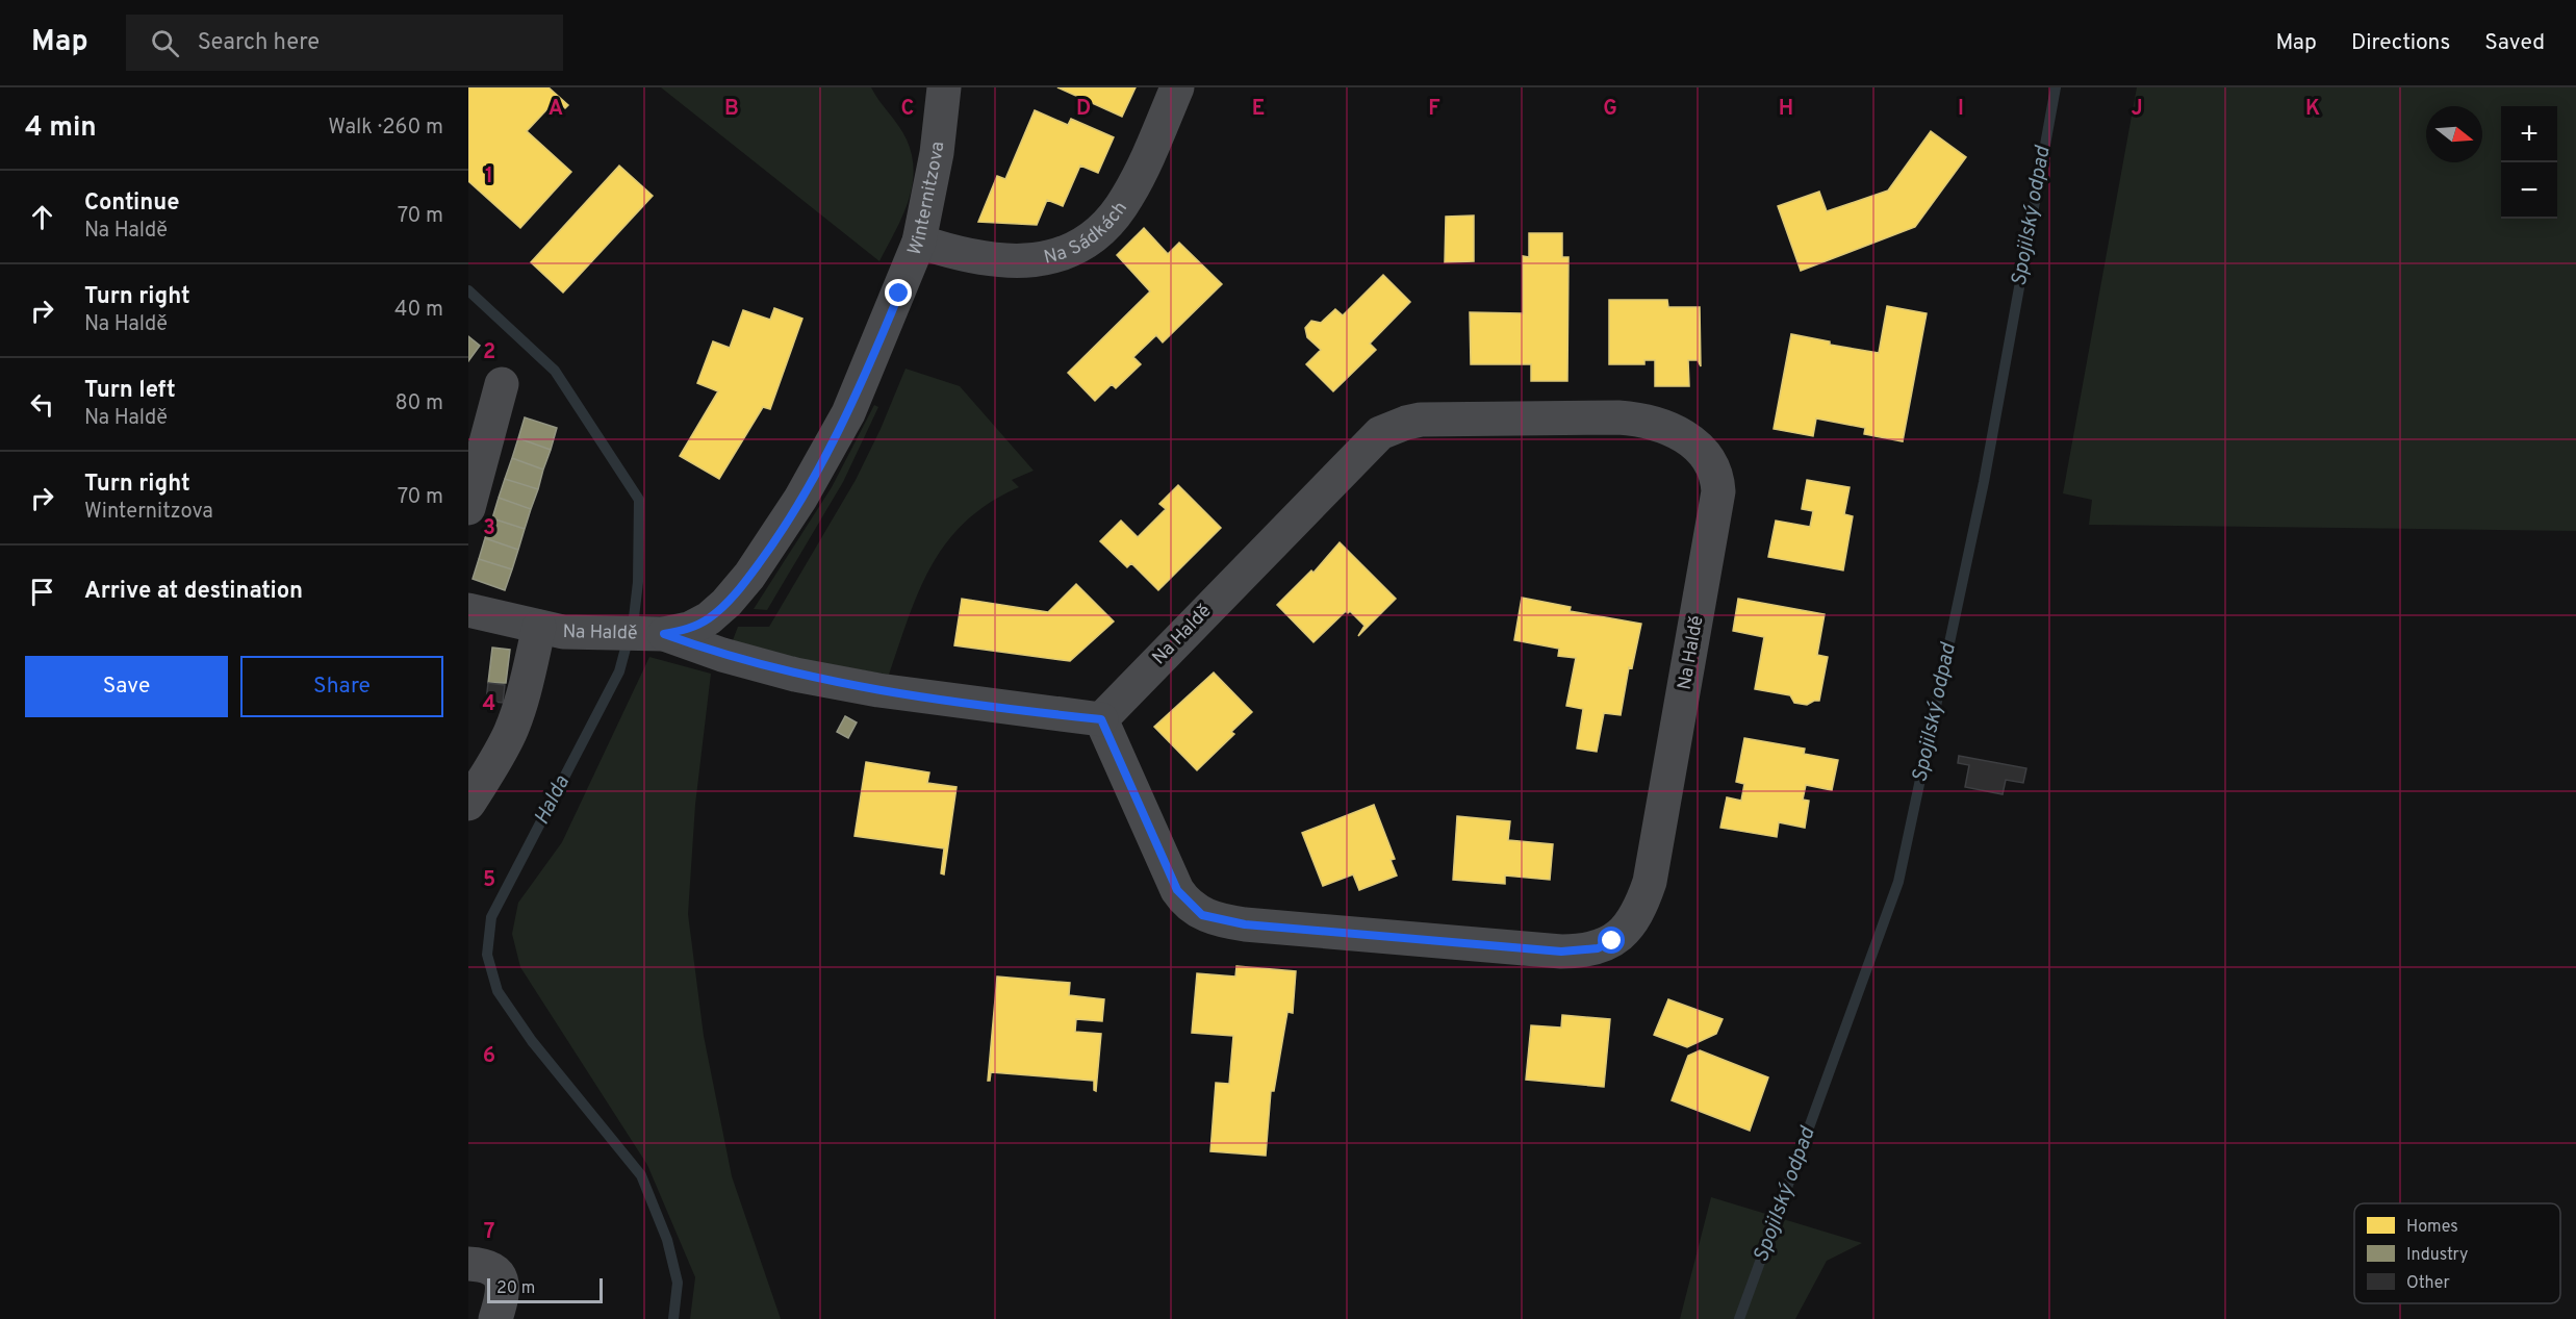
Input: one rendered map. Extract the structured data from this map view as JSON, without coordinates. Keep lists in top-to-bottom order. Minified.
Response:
{"streets":{"street":["Winternitzova","Na Sádkách","Na Haldě"]},"crossings":[["Winternitzova","Na Sádkách"],["Winternitzova","Na Haldě"]],"water":["Spojilský odpad","Halda"],"legend":["Homes","Industry","Other"],"scale_bar":"20 m","north":"right","page":{"header":"Map","search":"Search here","nav":["Map","Directions","Saved"],"heading":["4 min","Walk · 260 m"],"map_buttons":["+","−"],"list":[["Continue","Na Haldě","70 m"],["Turn right","Na Haldě","40 m"],["Turn left","Na Haldě","80 m"],["Turn right","Winternitzova","70 m"],"Arrive at destination"],"buttons":["Save","Share"],"scale":"20 m"},"grid":{"columns":["A","B","C","D","E","F","G","H","I","J","K"],"rows":["1","2","3","4","5","6","7"]}}
